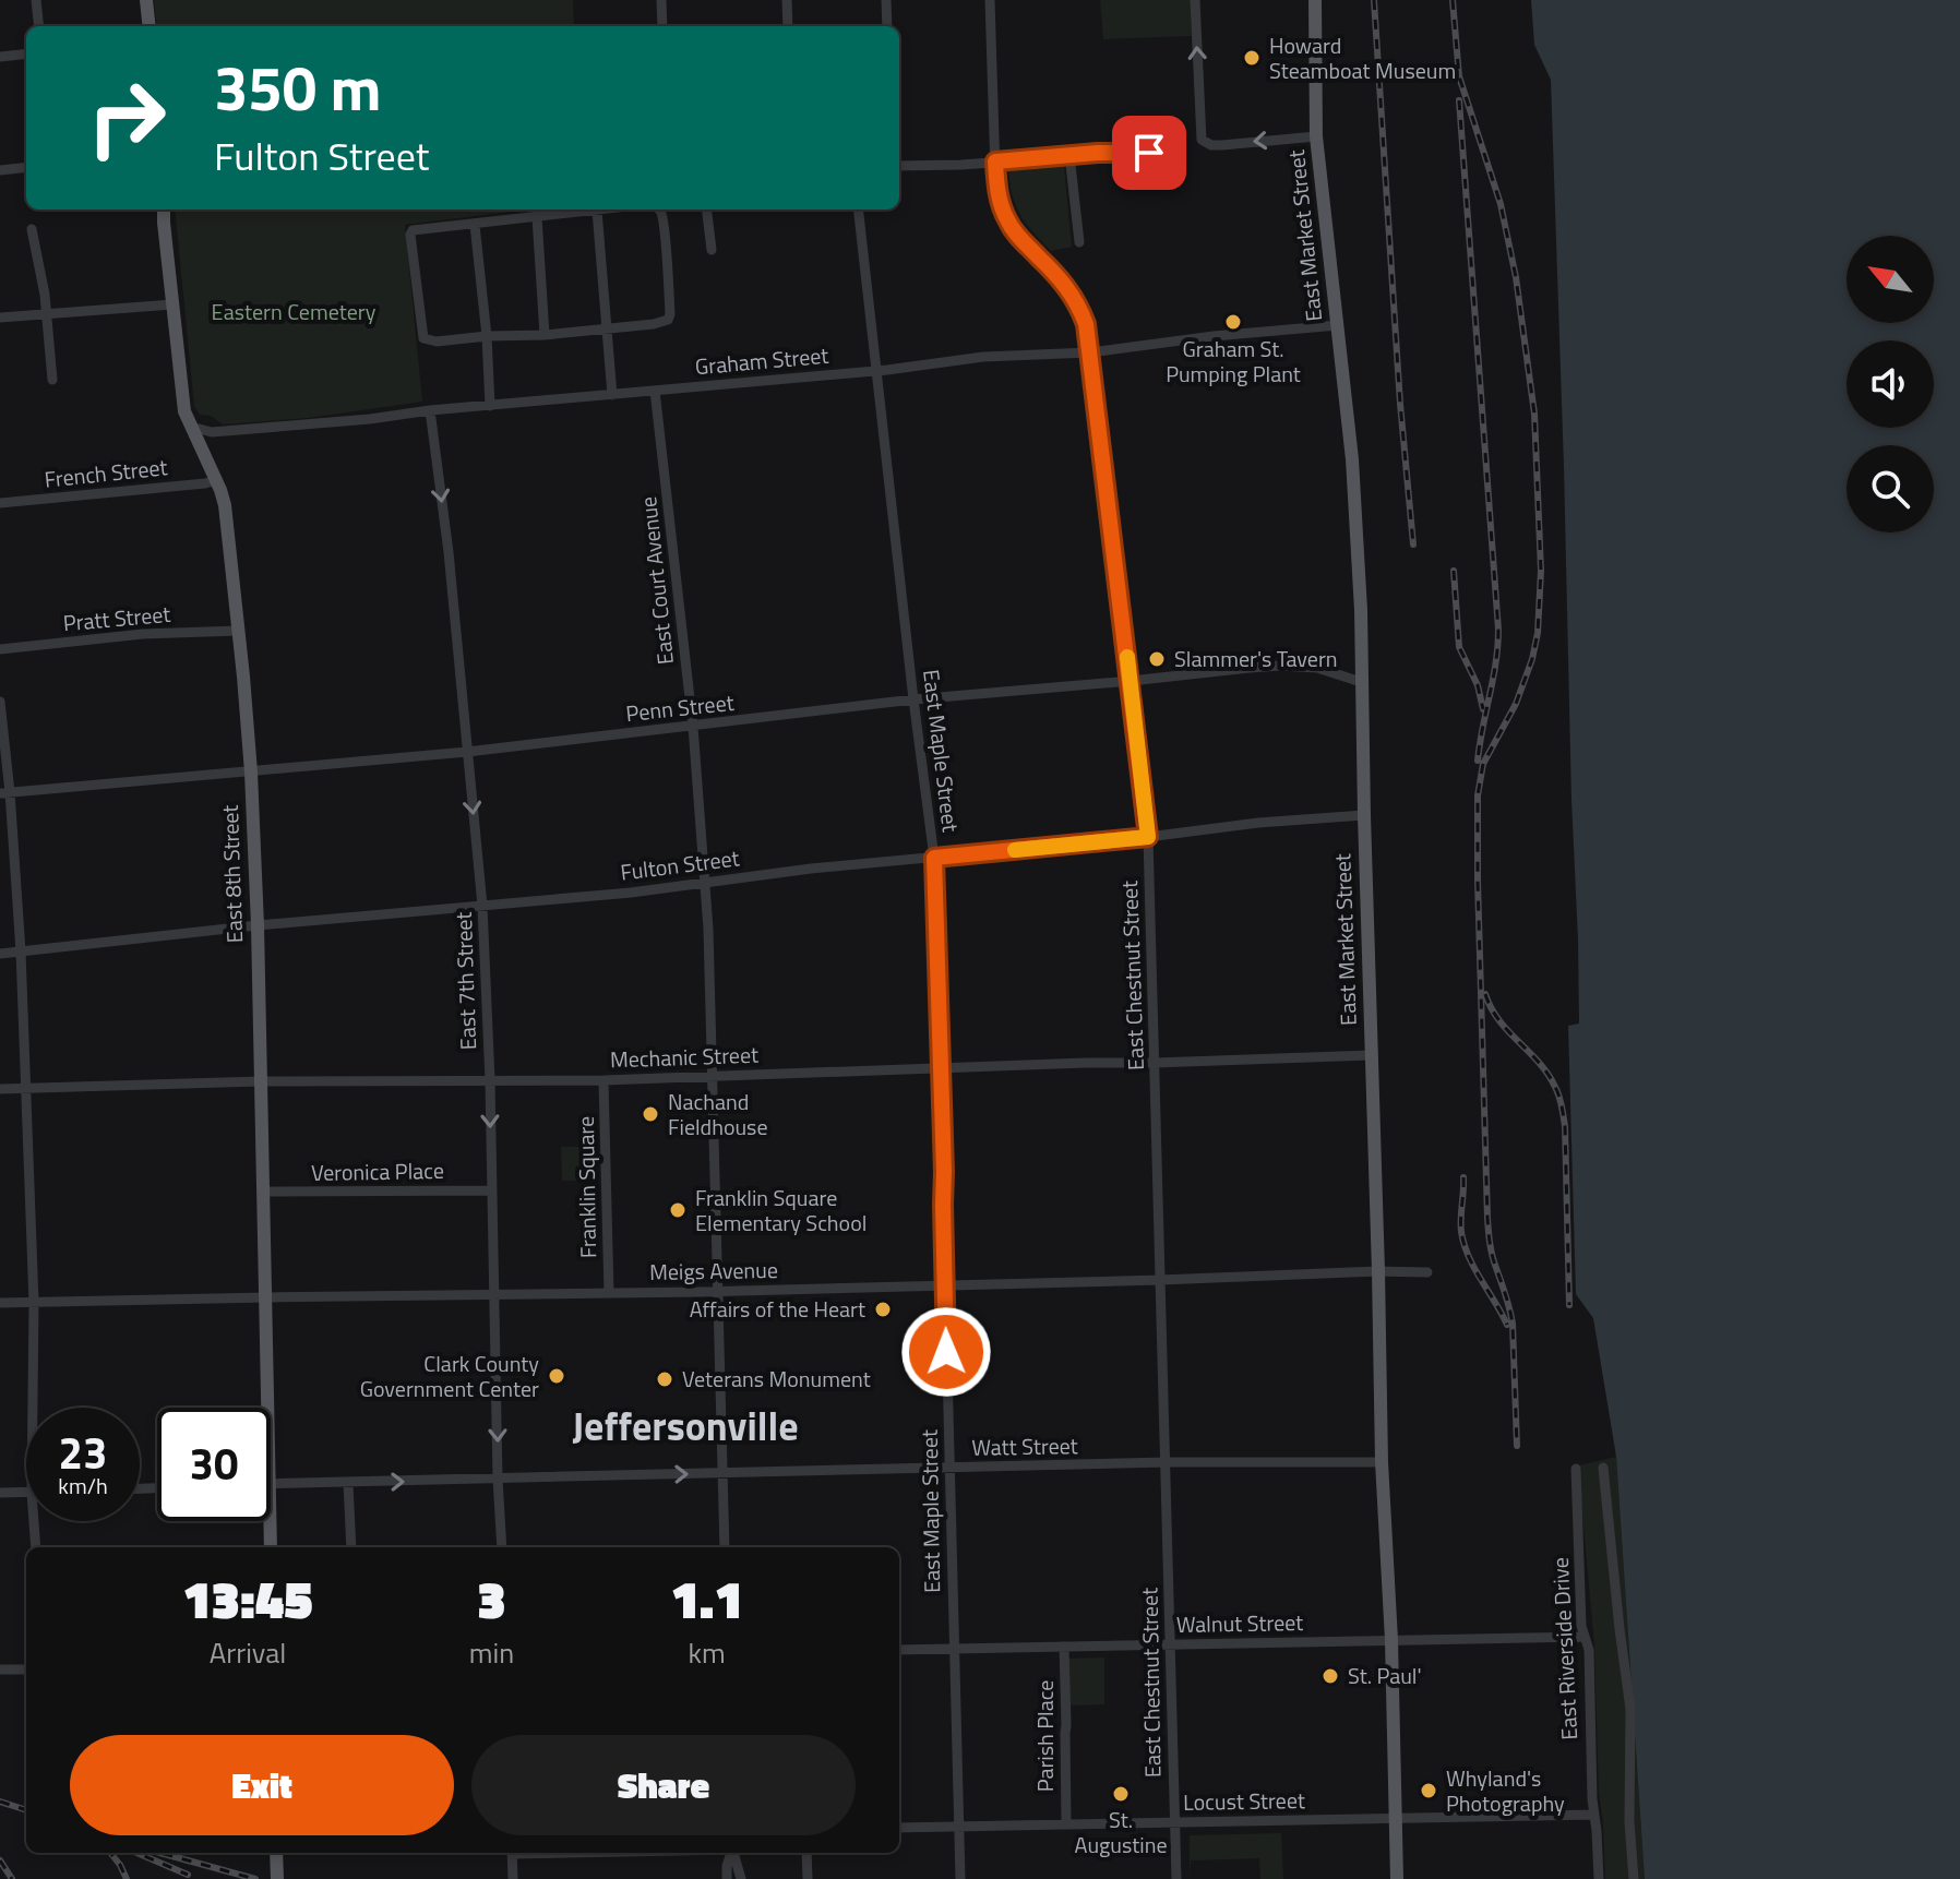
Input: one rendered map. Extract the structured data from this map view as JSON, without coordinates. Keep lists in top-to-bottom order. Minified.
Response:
{"streets":{"main road":["East Market Street","East 8th Street"],"street":["Graham Street","French Street","East Court Avenue","Pratt Street","Penn Street","East Maple Street","Fulton Street","East Chestnut Street","East 7th Street","Mechanic Street","Veronica Place","Franklin Square","Meigs Avenue","Watt Street","Walnut Street","East Riverside Drive","Parish Place","Locust Street"]},"crossings":[["East Market Street","Graham Street"],["East Market Street","Penn Street"],["East Market Street","Fulton Street"],["East Market Street","Mechanic Street"],["East Market Street","Meigs Avenue"],["East Market Street","Watt Street"],["East Market Street","Walnut Street"],["East Market Street","Locust Street"],["Graham Street","East Court Avenue"],["Graham Street","East Maple Street"],["Graham Street","East 8th Street"],["Graham Street","East Chestnut Street"],["Graham Street","East 7th Street"],["French Street","East 8th Street"],["East Court Avenue","Penn Street"],["East Court Avenue","Fulton Street"],["East Court Avenue","Mechanic Street"],["East Court Avenue","Meigs Avenue"],["East Court Avenue","Watt Street"],["Pratt Street","East 8th Street"],["Penn Street","East Maple Street"],["Penn Street","East 8th Street"],["Penn Street","East Chestnut Street"],["Penn Street","East 7th Street"],["East Maple Street","Fulton Street"],["East Maple Street","Mechanic Street"],["East Maple Street","Meigs Avenue"],["East Maple Street","Watt Street"],["East Maple Street","Walnut Street"],["East Maple Street","Locust Street"],["Fulton Street","East 8th Street"],["Fulton Street","East Chestnut Street"],["Fulton Street","East 7th Street"],["East 8th Street","Mechanic Street"],["East 8th Street","Veronica Place"],["East 8th Street","Meigs Avenue"],["East Chestnut Street","Mechanic Street"],["East Chestnut Street","Meigs Avenue"],["East Chestnut Street","Watt Street"],["East Chestnut Street","Walnut Street"],["East Chestnut Street","Locust Street"],["East 7th Street","Mechanic Street"],["East 7th Street","Veronica Place"],["East 7th Street","Meigs Avenue"],["East 7th Street","Watt Street"],["Mechanic Street","Franklin Square"],["Franklin Square","Meigs Avenue"],["Walnut Street","East Riverside Drive"],["Walnut Street","Parish Place"],["East Riverside Drive","Locust Street"],["Parish Place","Locust Street"]],"one_way":["East 7th Street"],"districts":["Jeffersonville"],"parks":["Eastern Cemetery"],"places":["Howard Steamboat Museum","Graham St. Pumping Plant","Slammer's Tavern","Nachand Fieldhouse","Franklin Square Elementary School","Affairs of the Heart","Clark County Government Center","Veterans Monument","St. Paul'","Whyland's Photography","St. Augustine"],"north":"top left","page":{"turn":["350 m","Fulton Street"],"speed":"23 km/h","limit":"30","eta":["13:45","Arrival","3","min","1.1","km"],"buttons":["Exit","Share"]}}
